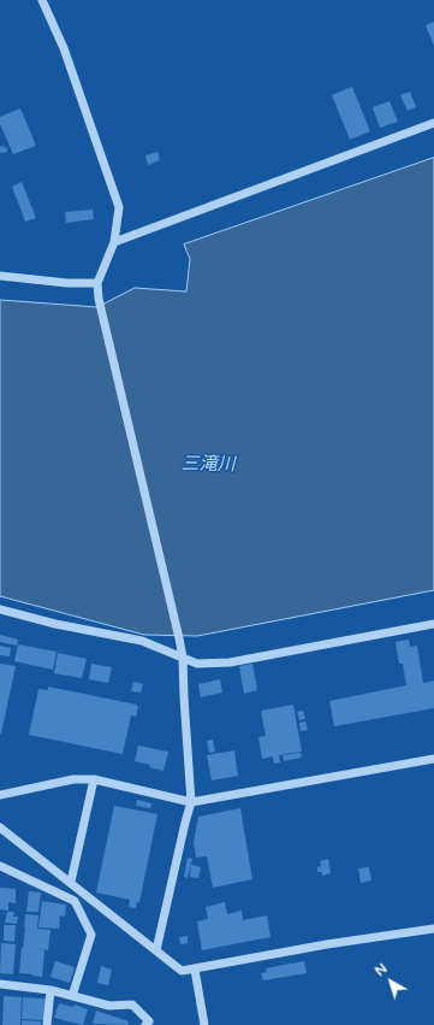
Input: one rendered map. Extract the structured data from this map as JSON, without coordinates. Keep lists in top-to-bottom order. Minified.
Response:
{"water":["三滝川"],"north":"top left"}
